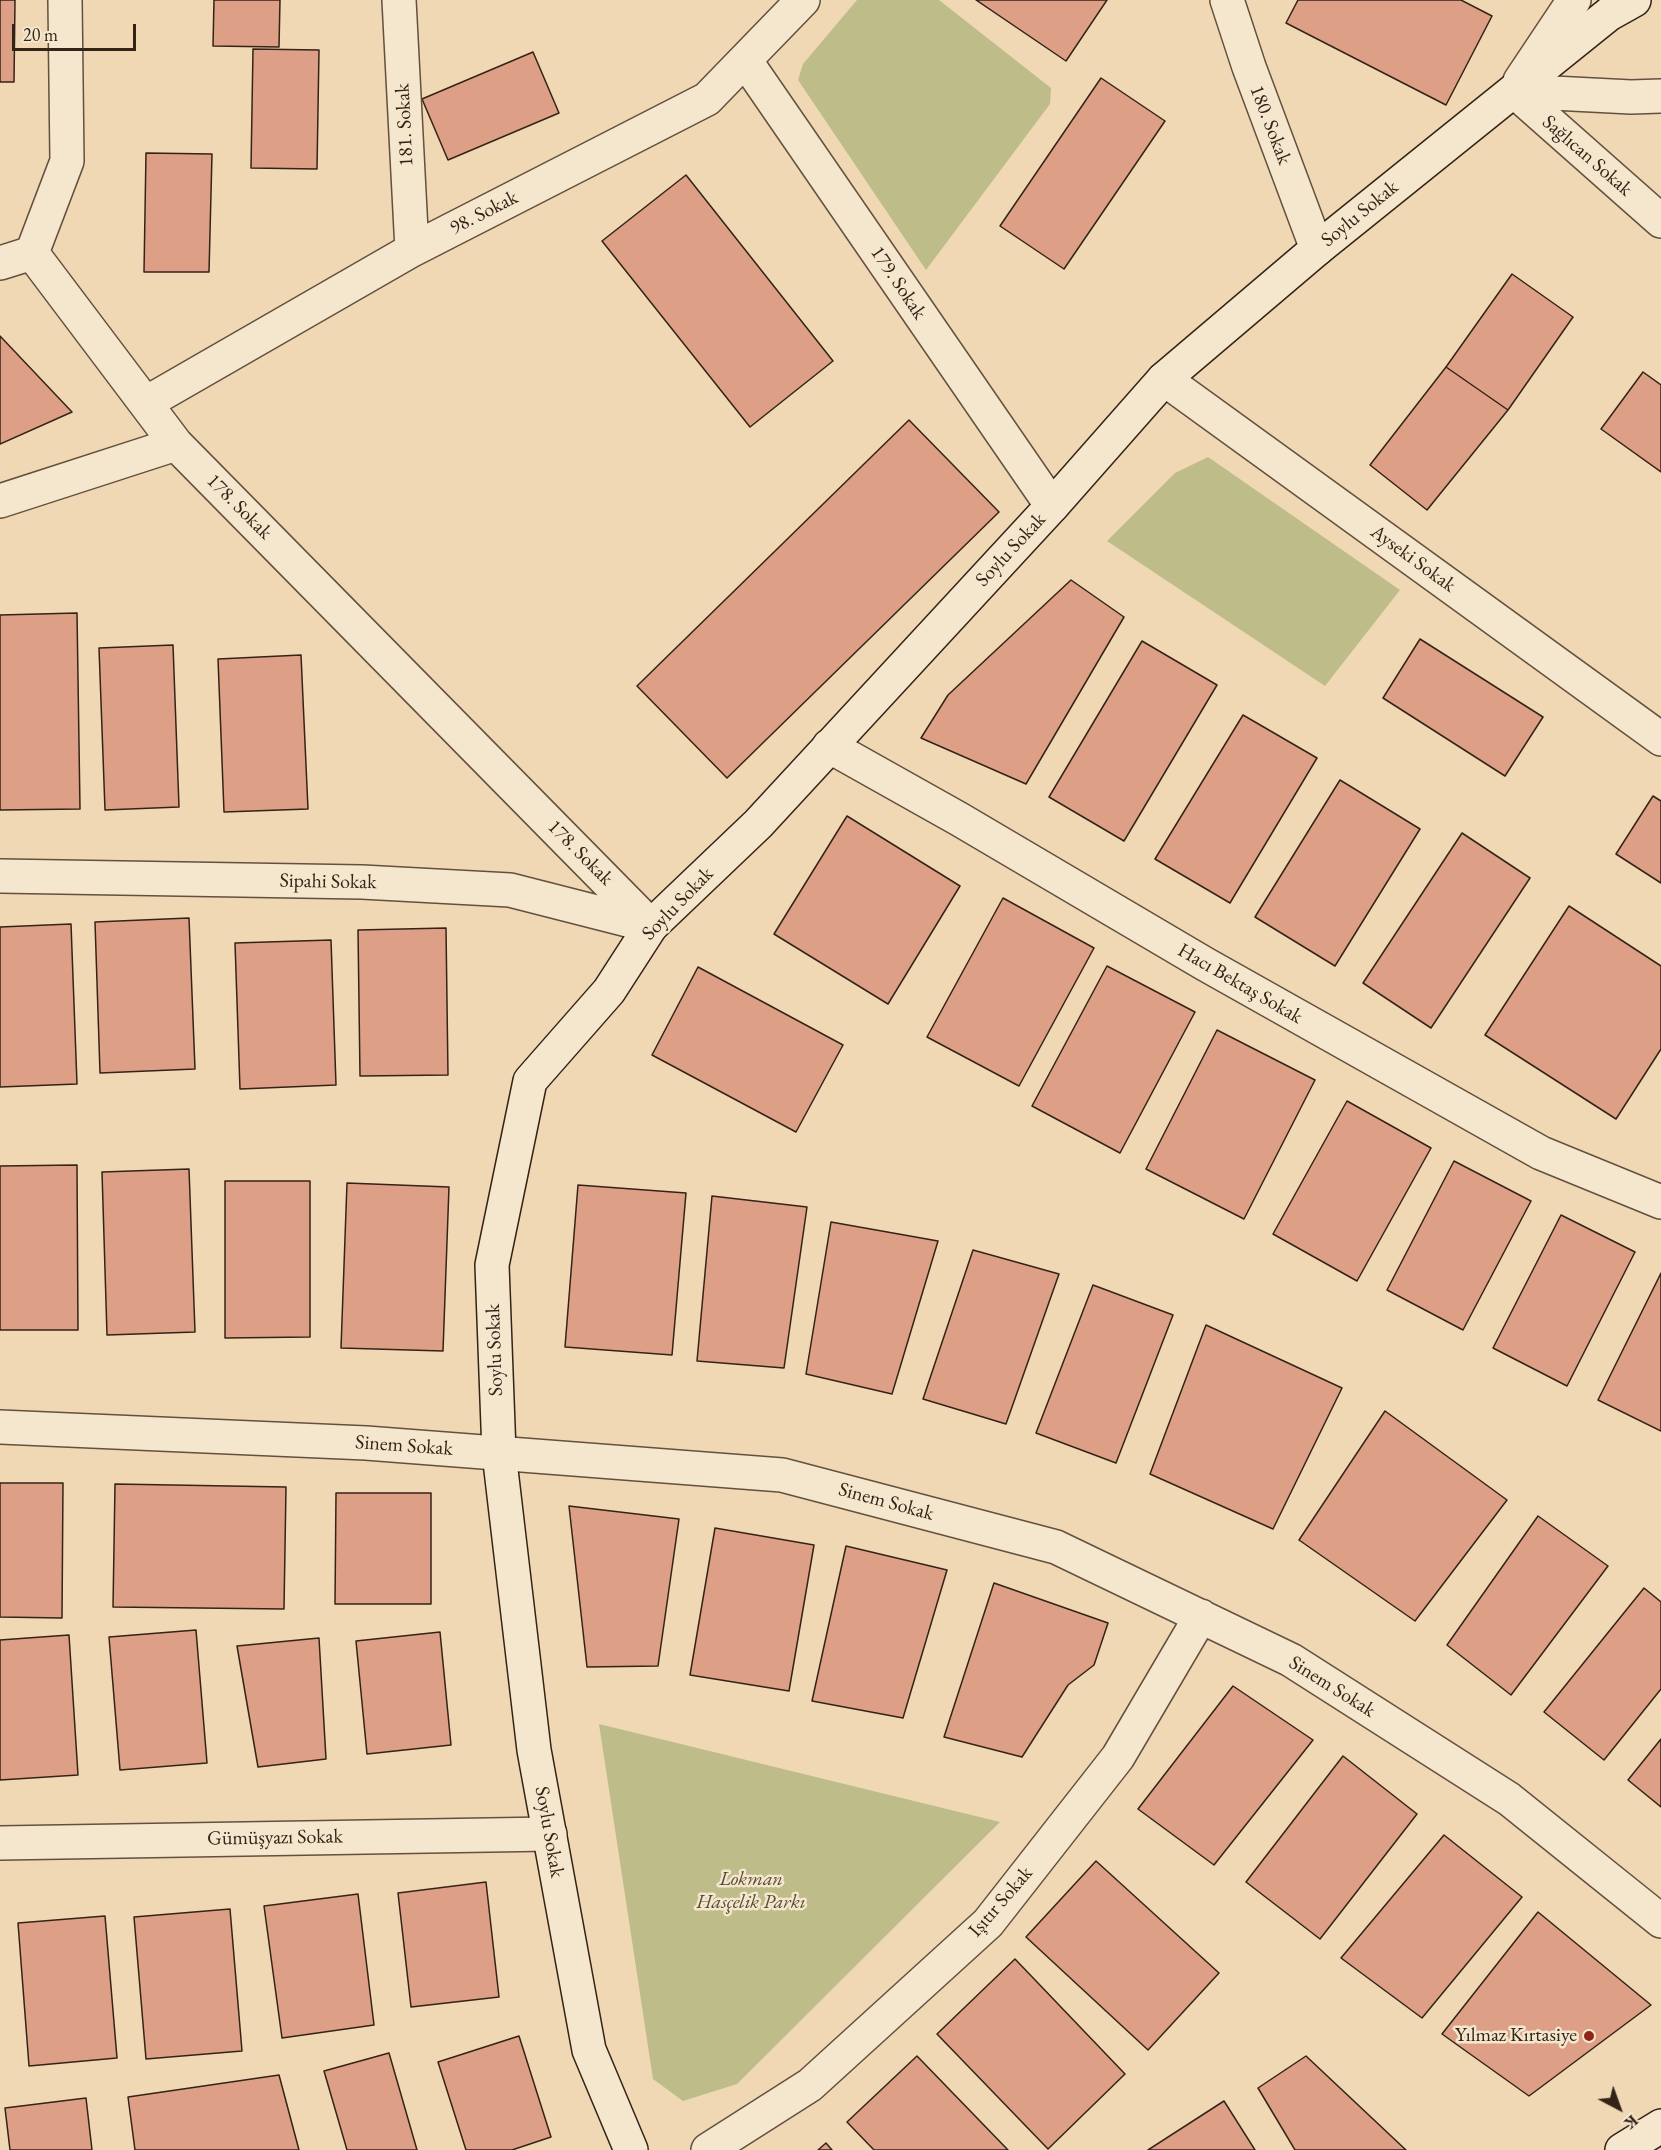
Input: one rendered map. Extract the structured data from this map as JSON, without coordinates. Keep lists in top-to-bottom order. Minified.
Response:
{"streets":{"street":["181. Sokak","180. Sokak","Sağlıcan Sokak","98. Sokak","Soylu Sokak","179. Sokak","178. Sokak","Ayseki Sokak","Sipahi Sokak","Hacı Bektaş Sokak","Sinem Sokak","Gümüşyazı Sokak","Işıtır Sokak"]},"crossings":[["181. Sokak","98. Sokak"],["180. Sokak","Soylu Sokak"],["Sağlıcan Sokak","Soylu Sokak"],["98. Sokak","179. Sokak"],["98. Sokak","178. Sokak"],["Soylu Sokak","179. Sokak"],["Soylu Sokak","178. Sokak"],["Soylu Sokak","Ayseki Sokak"],["Soylu Sokak","Sipahi Sokak"],["Soylu Sokak","Hacı Bektaş Sokak"],["Soylu Sokak","Sinem Sokak"],["Soylu Sokak","Gümüşyazı Sokak"],["178. Sokak","Sipahi Sokak"],["Sinem Sokak","Işıtır Sokak"]],"parks":["Lokman Hasçelik Parkı"],"places":["Yılmaz Kırtasiye"],"scale_bar":"20 m","north":"bottom right"}
